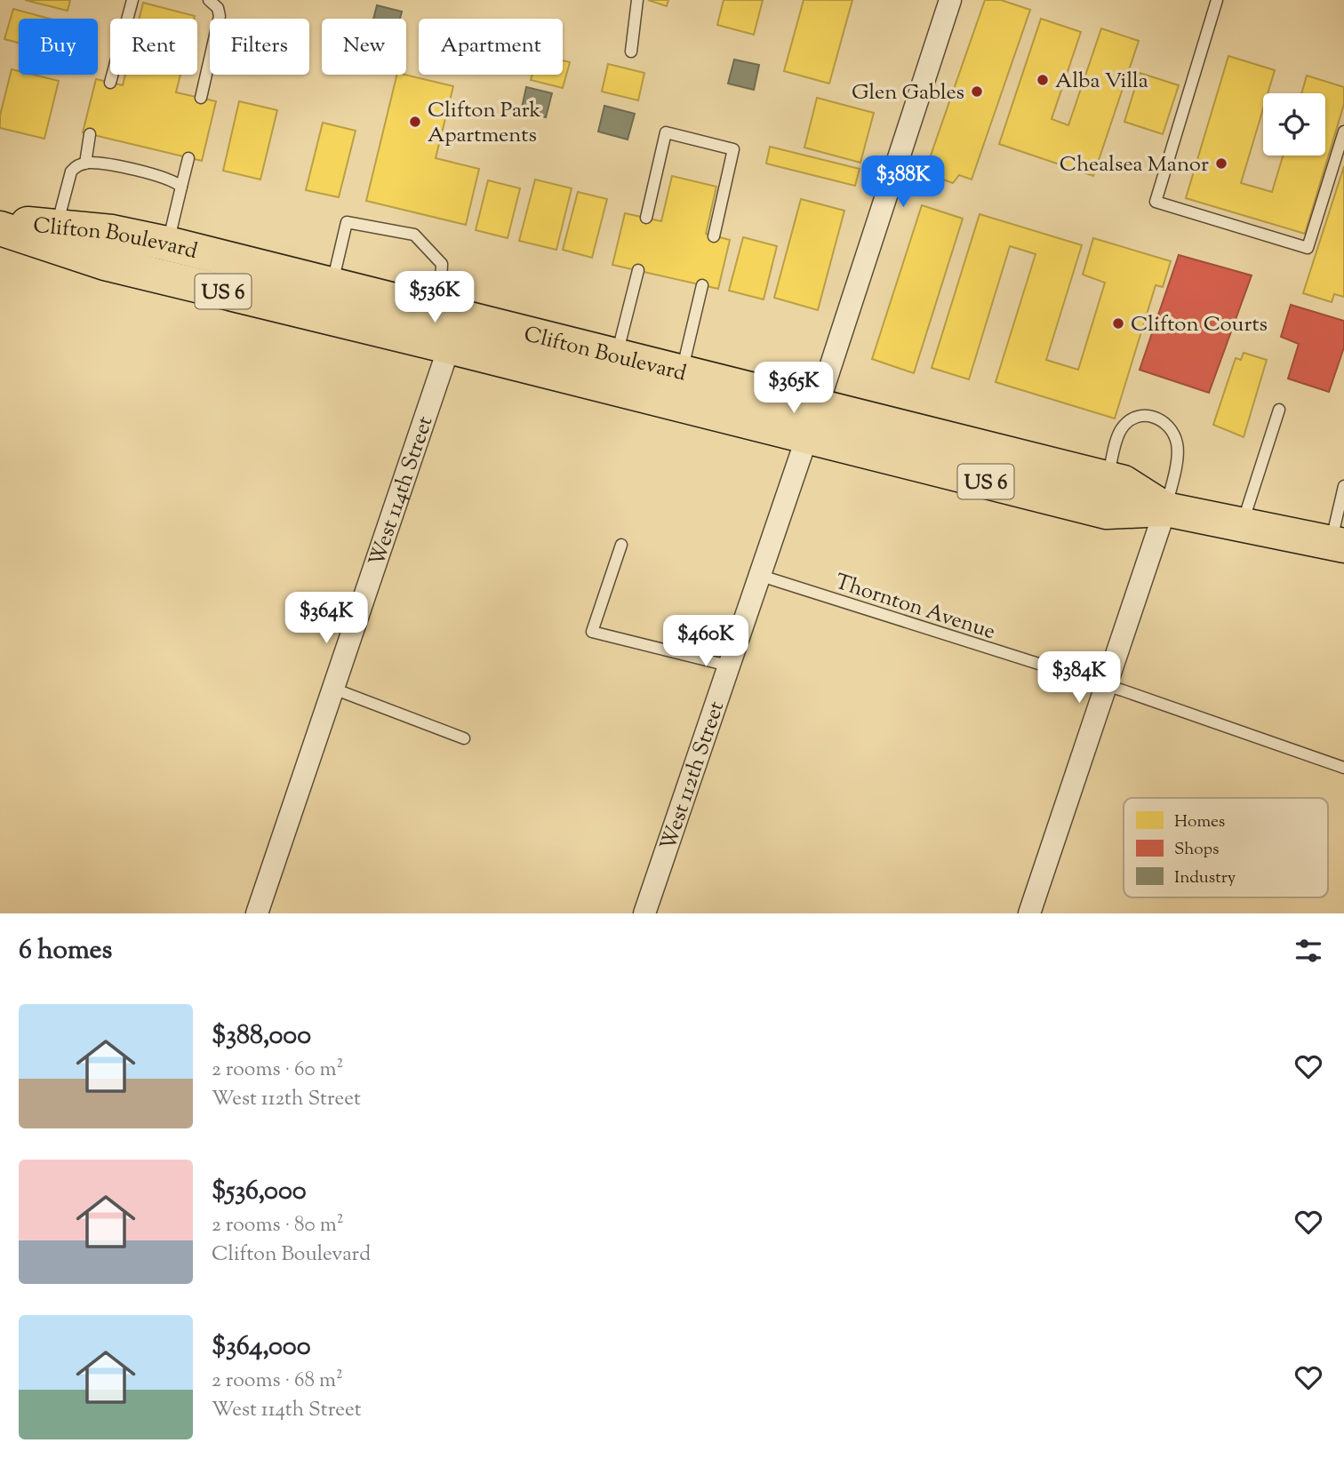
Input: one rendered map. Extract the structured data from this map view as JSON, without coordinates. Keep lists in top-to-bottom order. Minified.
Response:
{"streets":{"main road":["Clifton Boulevard","US 6"],"street":["West 114th Street","West 112th Street"],"lane":["Thornton Avenue"]},"crossings":[["Clifton Boulevard","West 114th Street"],["Clifton Boulevard","West 112th Street"],["Thornton Avenue","West 112th Street"]],"places":["Alba Villa","Glen Gables","Clifton Park Apartments","Chealsea Manor","Clifton Courts"],"legend":["Homes","Shops","Industry"],"page":{"chip":["Buy","Rent","Filters","New","Apartment"],"price":["$388K","$536K","$365K","$364K","$460K","$384K"],"heading":"6 homes","list":[{"name":"$388,000","note":"2 rooms · 60 m² · West 112th Street"},{"name":"$536,000","note":"2 rooms · 80 m² · Clifton Boulevard"},{"name":"$364,000","note":"2 rooms · 68 m² · West 114th Street"}]}}
